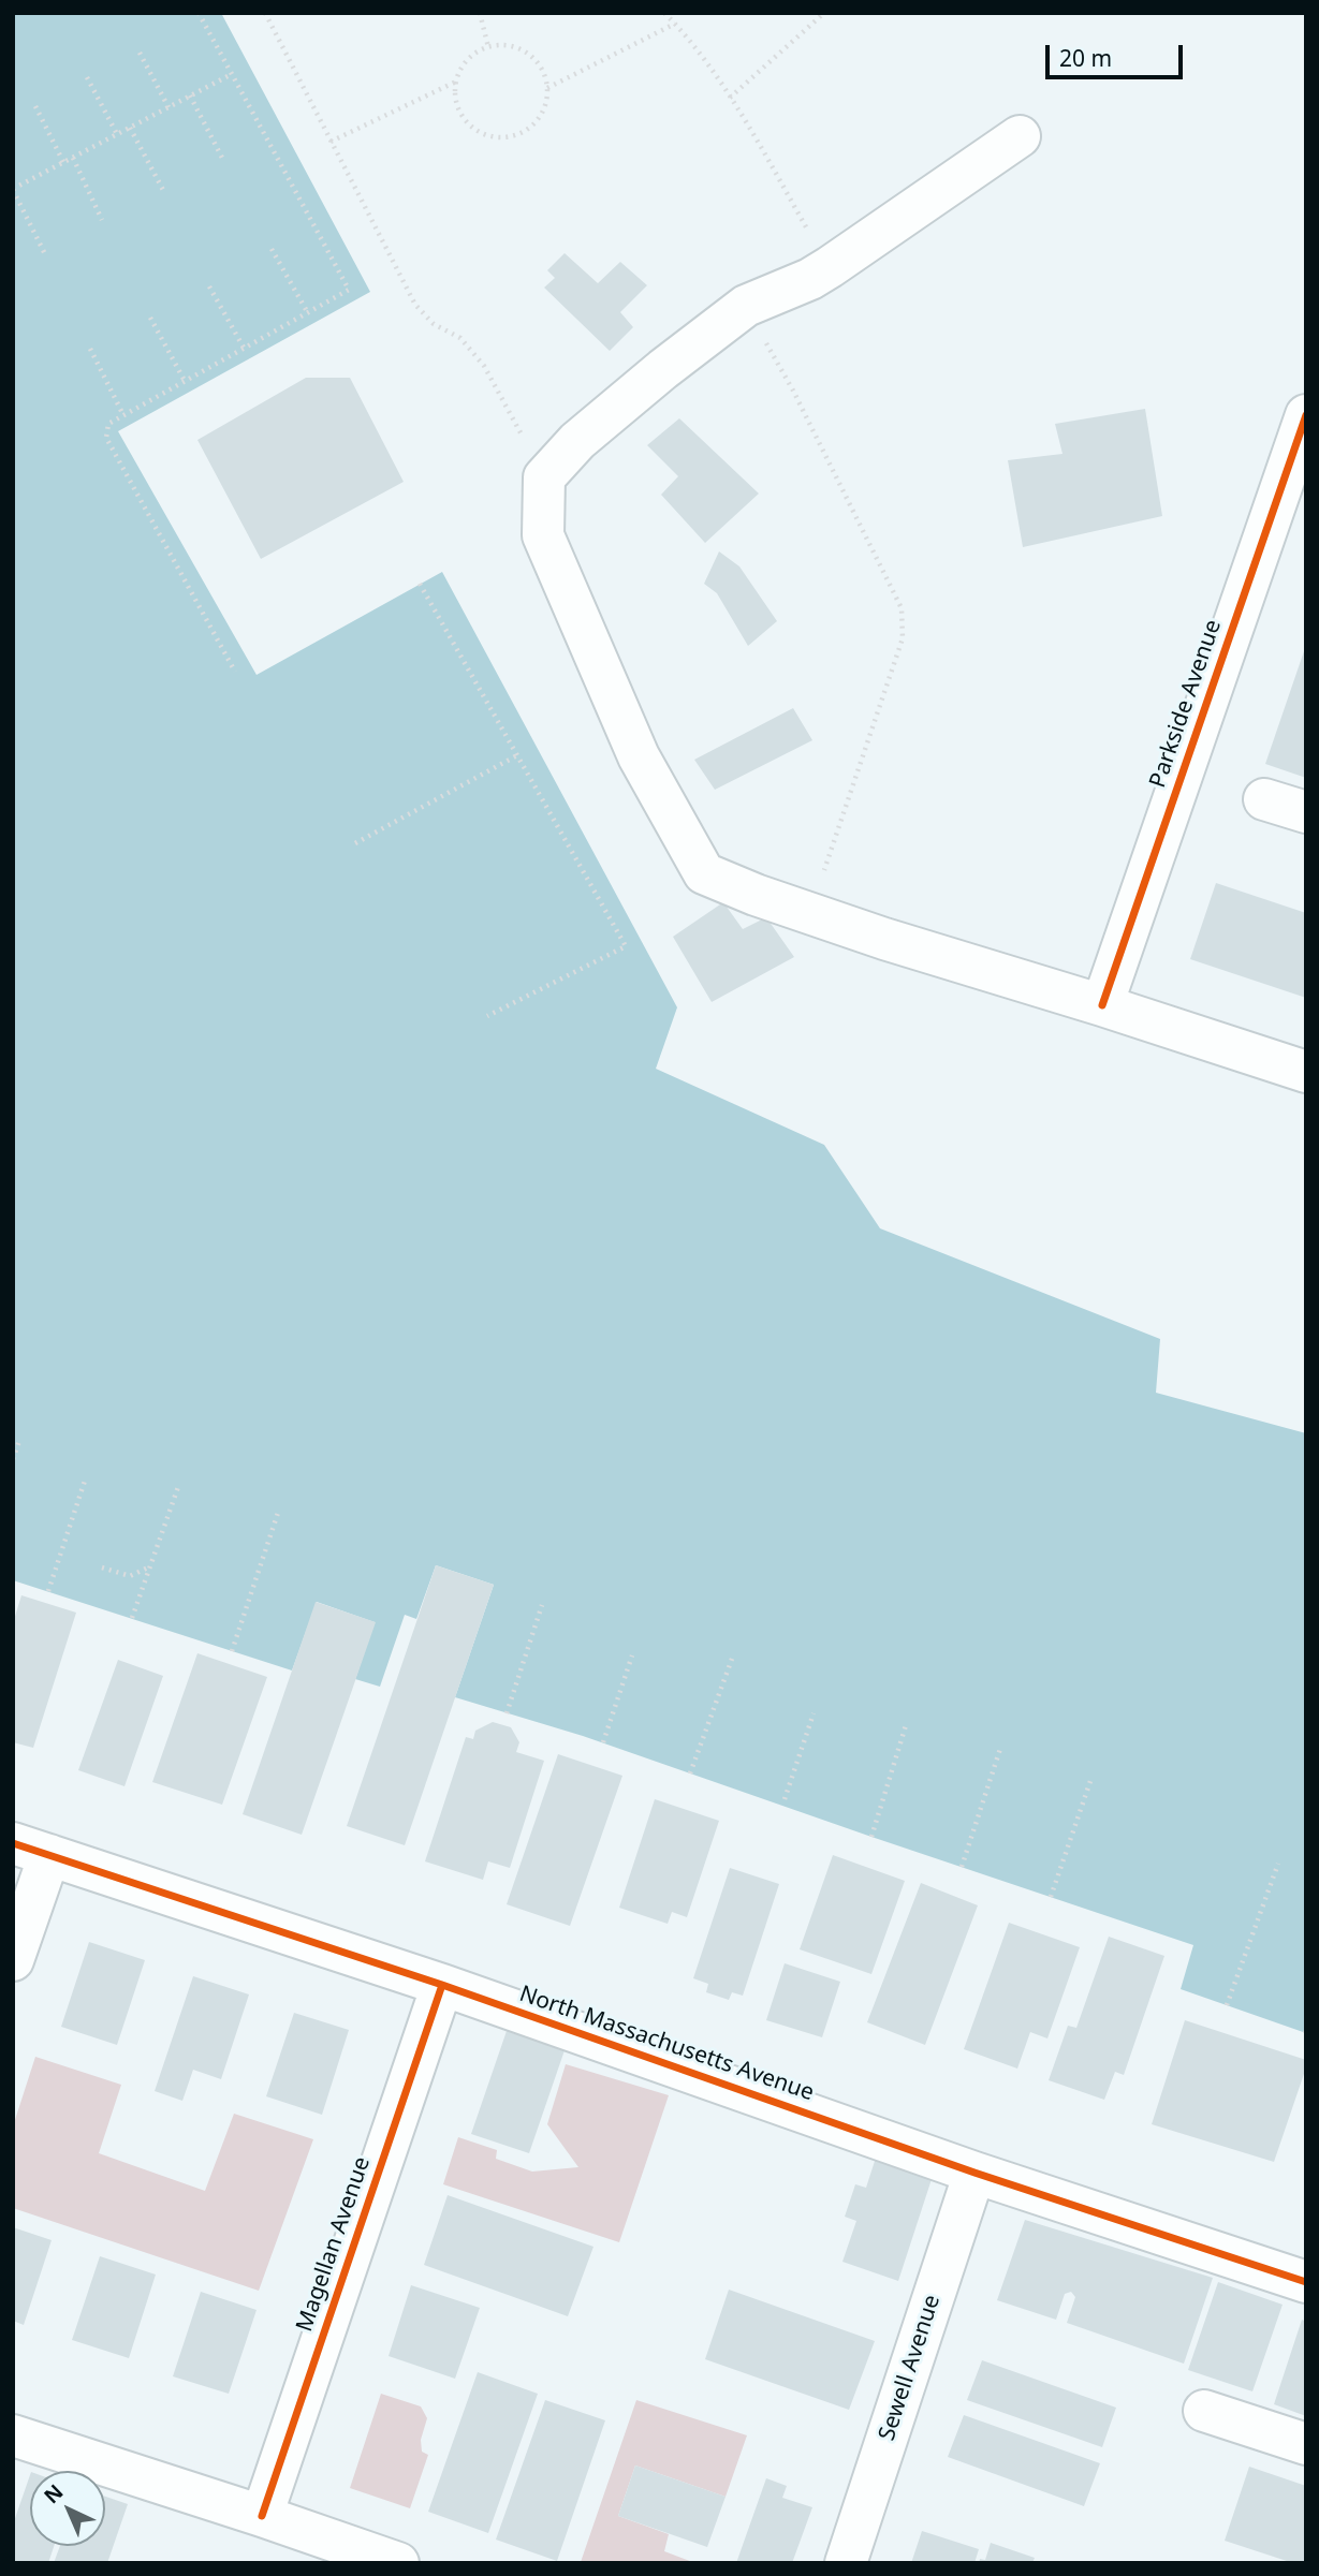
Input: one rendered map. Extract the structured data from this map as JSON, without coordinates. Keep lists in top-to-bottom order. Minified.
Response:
{"streets":{"street":["Parkside Avenue","North Massachusetts Avenue","Magellan Avenue","Sewell Avenue"]},"crossings":[["North Massachusetts Avenue","Magellan Avenue"],["North Massachusetts Avenue","Sewell Avenue"]],"scale_bar":"20 m","north":"top left"}
